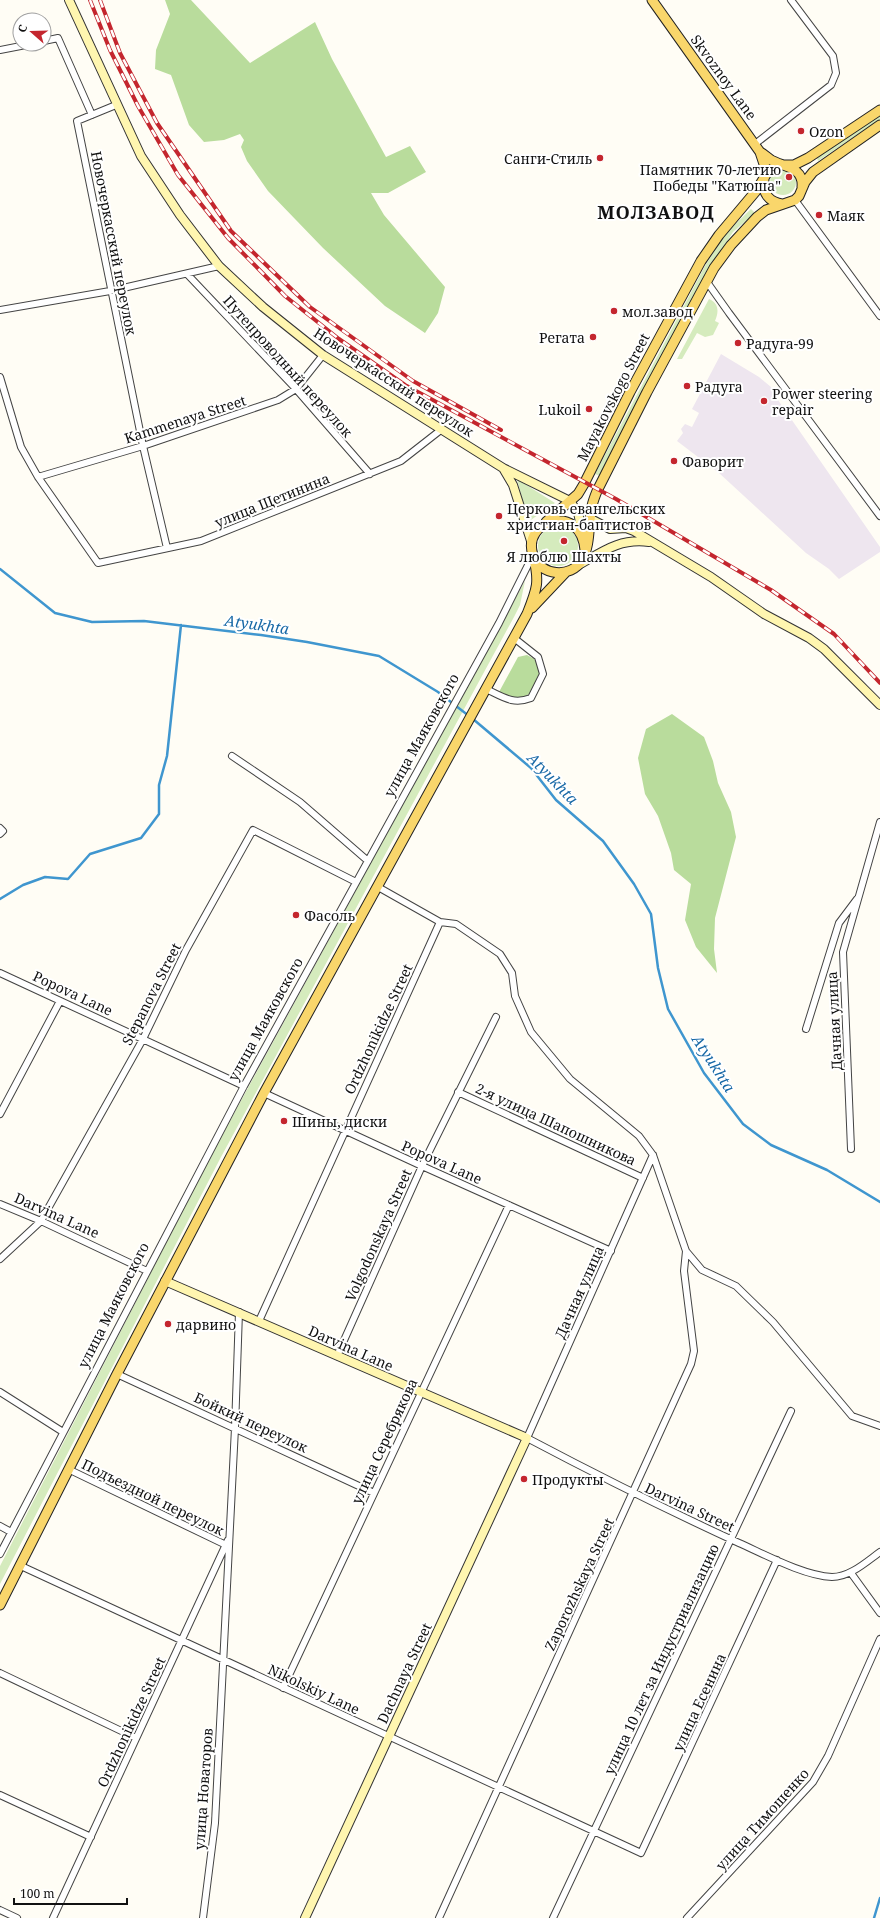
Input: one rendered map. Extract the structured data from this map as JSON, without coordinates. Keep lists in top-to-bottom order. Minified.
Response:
{"streets":{"main road":["Skvoznoy Lane","Mayakovskogo Street"],"street":["Новочеркасский переулок","Путепроводный переулок","Kammenaya Street","улица Щетинина","улица Маяковского","Popova Lane","Stepanova Street","Дачная улица","Ordzhonikidze Street","2-я улица Шапошникова","Darvina Lane","Volgodonskaya Street","Бойкий переулок","улица Серебрякова","Подъездной переулок","Darvina Street","Zaporozhskaya Street","улица 10 лет за Индустриализацию","Dachnaya Street","Nikolskiy Lane","улица Есенина","улица Новаторов","улица Тимошенко"]},"crossings":[["Skvoznoy Lane","Mayakovskogo Street"],["Новочеркасский переулок","Mayakovskogo Street"],["Новочеркасский переулок","Kammenaya Street"],["Новочеркасский переулок","улица Щетинина"],["Путепроводный переулок","Kammenaya Street"],["Путепроводный переулок","улица Щетинина"],["Mayakovskogo Street","улица Маяковского"],["Kammenaya Street","улица Щетинина"],["улица Маяковского","Popova Lane"],["улица Маяковского","Stepanova Street"],["улица Маяковского","Darvina Lane"],["Popova Lane","Stepanova Street"],["Popova Lane","Дачная улица"],["Popova Lane","Ordzhonikidze Street"],["Popova Lane","Volgodonskaya Street"],["Popova Lane","улица Серебрякова"],["Stepanova Street","Darvina Lane"],["Дачная улица","2-я улица Шапошникова"],["Дачная улица","Darvina Lane"],["Дачная улица","Darvina Street"],["Дачная улица","Dachnaya Street"],["Ordzhonikidze Street","Darvina Lane"],["Ordzhonikidze Street","Бойкий переулок"],["Ordzhonikidze Street","Подъездной переулок"],["Ordzhonikidze Street","Nikolskiy Lane"],["Ordzhonikidze Street","улица Новаторов"],["2-я улица Шапошникова","Volgodonskaya Street"],["Darvina Lane","Volgodonskaya Street"],["Darvina Lane","улица Серебрякова"],["Darvina Lane","Darvina Street"],["Darvina Lane","Dachnaya Street"],["Бойкий переулок","улица Серебрякова"],["улица Серебрякова","Nikolskiy Lane"],["Darvina Street","Zaporozhskaya Street"],["Darvina Street","улица 10 лет за Индустриализацию"],["Darvina Street","Dachnaya Street"],["Darvina Street","улица Есенина"],["Zaporozhskaya Street","Nikolskiy Lane"],["улица 10 лет за Индустриализацию","Nikolskiy Lane"],["Dachnaya Street","Nikolskiy Lane"],["Nikolskiy Lane","улица Есенина"],["Nikolskiy Lane","улица Новаторов"]],"districts":["МОЛЗАВОД"],"water":["Atyukhta"],"places":["Ozon","Санги-Стиль","Памятник 70-летию Победы \"Катюша\"","Маяк","мол.завод","Регата","Радуга-99","Радуга","Power steering repair","Lukoil","Фаворит","Церковь евангельских христиан-баптистов","Я люблю Шахты","Фасоль","Шины, диски","дарвино","Продукты"],"scale_bar":"100 m","north":"left"}
